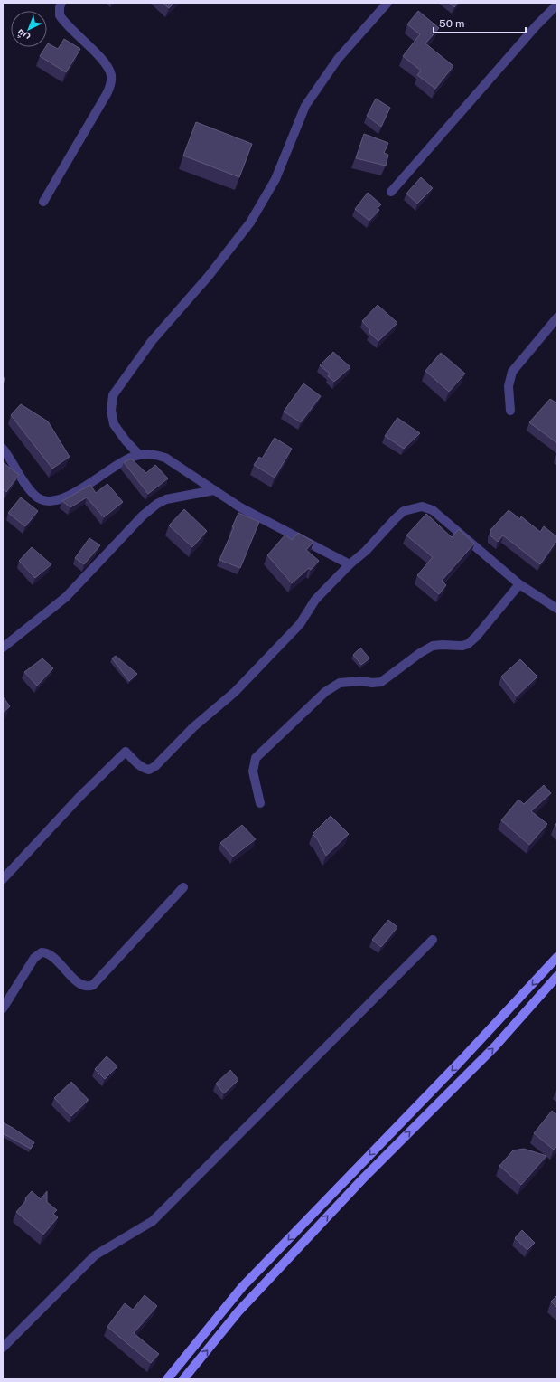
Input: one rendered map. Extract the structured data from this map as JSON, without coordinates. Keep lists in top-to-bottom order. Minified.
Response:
{"scale_bar":"50 m","north":"bottom left"}
